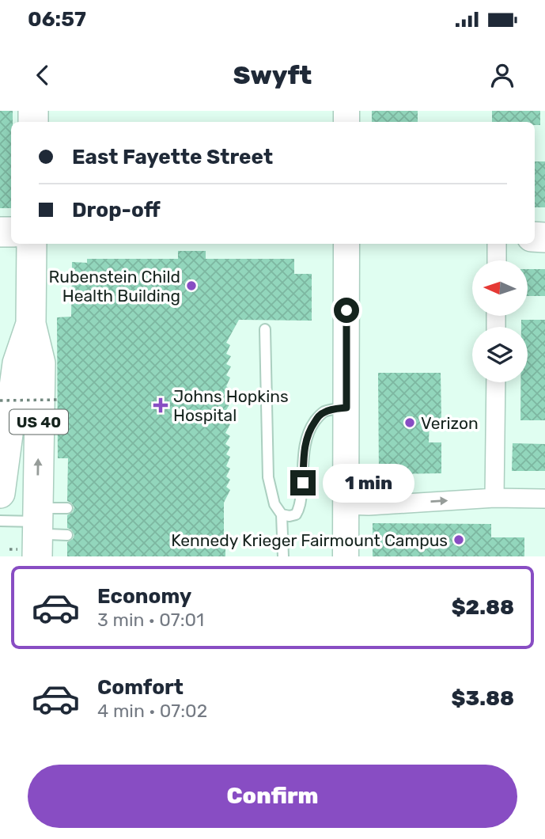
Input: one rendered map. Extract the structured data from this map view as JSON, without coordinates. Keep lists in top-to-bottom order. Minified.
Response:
{"streets":{"main road":["US 40"]},"places":{"other":["Rubenstein Child Health Building","Verizon","Kennedy Krieger Fairmount Campus"],"health":["Johns Hopkins Hospital"]},"north":"left","page":{"status":"06:57","header":"Swyft","banner":["East Fayette Street","Drop-off"],"bubble":"1 min","list":[{"name":"Economy","note":"3 min · 07:01","value":"$2.88"},{"name":"Comfort","note":"4 min · 07:02","value":"$3.88"}],"buttons":"Confirm"}}
